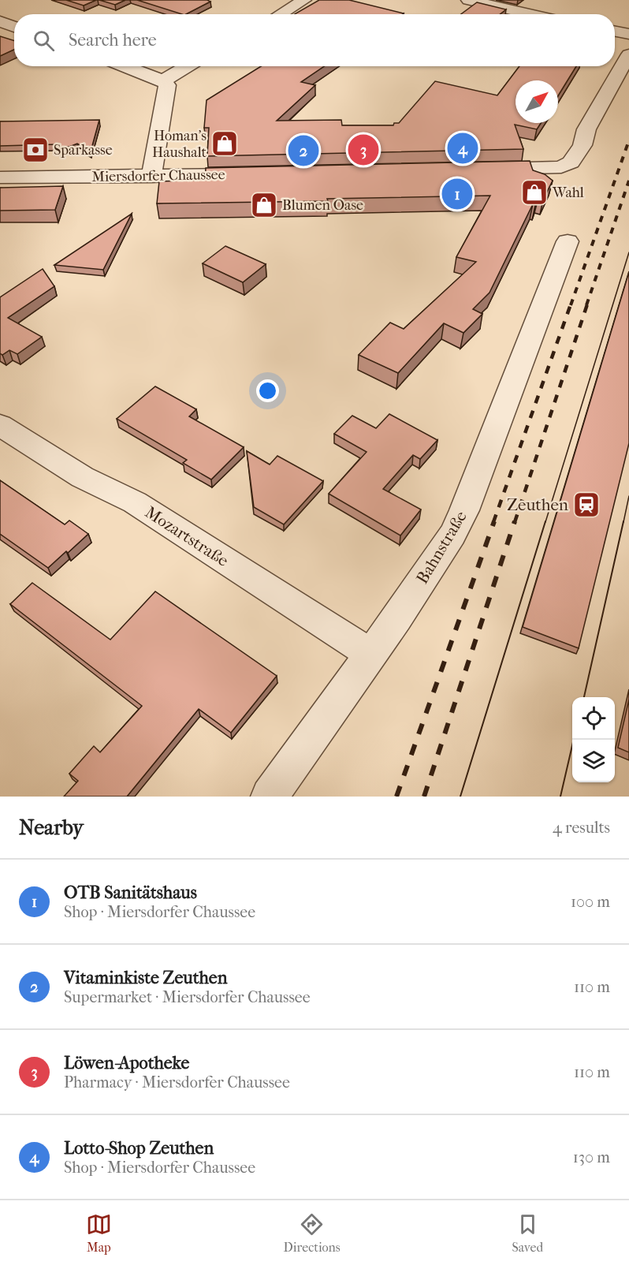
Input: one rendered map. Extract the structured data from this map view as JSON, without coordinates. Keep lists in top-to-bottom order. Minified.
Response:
{"streets":{"street":["Miersdorfer Chaussee","Mozartstraße","Bahnstraße"]},"crossings":[["Mozartstraße","Bahnstraße"]],"places":{"shop":["Homan's Haushalt","Wahl","Blumen Oase"],"bank":["Sparkasse"],"station":["Zeuthen"]},"north":"top right","page":{"search":"Search here","pins":["4","3","2","1"],"heading":["Nearby","4 results"],"list":[{"mark":"1","name":"OTB Sanitätshaus","note":"Shop · Miersdorfer Chaussee","value":"100 m"},{"mark":"2","name":"Vitaminkiste Zeuthen","note":"Supermarket · Miersdorfer Chaussee","value":"110 m"},{"mark":"3","name":"Löwen-Apotheke","note":"Pharmacy · Miersdorfer Chaussee","value":"110 m"},{"mark":"4","name":"Lotto-Shop Zeuthen","note":"Shop · Miersdorfer Chaussee","value":"130 m"}],"nav":["Map","Directions","Saved"]}}
